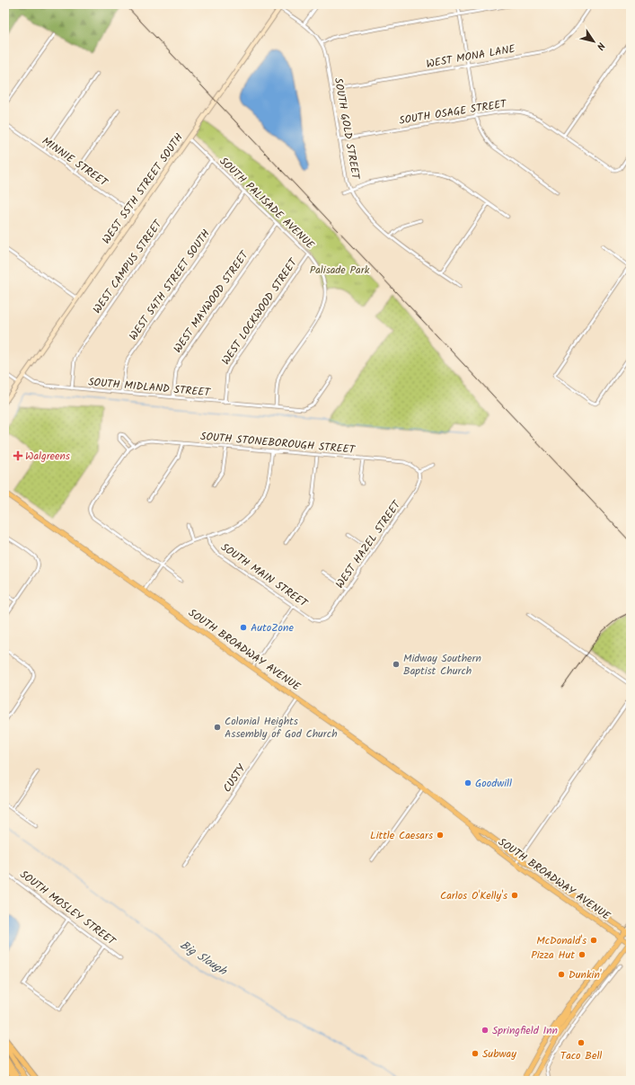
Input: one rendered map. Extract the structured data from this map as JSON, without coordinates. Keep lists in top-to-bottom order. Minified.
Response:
{"streets":{"main road":["SOUTH BROADWAY AVENUE"],"street":["WEST MONA LANE","SOUTH OSAGE STREET","SOUTH GOLD STREET","MINNIE STREET","WEST 55TH STREET SOUTH","SOUTH PALISADE AVENUE","WEST CAMPUS STREET","WEST 54TH STREET SOUTH","WEST MAYWOOD STREET","WEST LOCKWOOD STREET","SOUTH MIDLAND STREET","SOUTH STONEBOROUGH STREET","WEST HAZEL STREET","SOUTH MAIN STREET","CUSTY","SOUTH MOSLEY STREET"]},"crossings":[["WEST MONA LANE","SOUTH GOLD STREET"],["SOUTH OSAGE STREET","SOUTH GOLD STREET"],["SOUTH GOLD STREET","WEST 55TH STREET SOUTH"],["MINNIE STREET","WEST 55TH STREET SOUTH"],["WEST 55TH STREET SOUTH","SOUTH PALISADE AVENUE"],["WEST 55TH STREET SOUTH","SOUTH MIDLAND STREET"],["SOUTH PALISADE AVENUE","WEST CAMPUS STREET"],["SOUTH PALISADE AVENUE","WEST 54TH STREET SOUTH"],["SOUTH PALISADE AVENUE","WEST MAYWOOD STREET"],["SOUTH PALISADE AVENUE","WEST LOCKWOOD STREET"],["SOUTH PALISADE AVENUE","SOUTH MIDLAND STREET"],["WEST CAMPUS STREET","SOUTH MIDLAND STREET"],["WEST 54TH STREET SOUTH","SOUTH MIDLAND STREET"],["WEST MAYWOOD STREET","SOUTH MIDLAND STREET"],["WEST LOCKWOOD STREET","SOUTH MIDLAND STREET"],["SOUTH STONEBOROUGH STREET","WEST HAZEL STREET"],["WEST HAZEL STREET","SOUTH MAIN STREET"],["SOUTH BROADWAY AVENUE","CUSTY"]],"water":["Big Slough"],"parks":["Palisade Park"],"places":{"health":["Walgreens"],"other":["AutoZone","Midway Southern Baptist Church","Colonial Heights Assembly of God Church","Goodwill","Little Caesars","Carlos O'Kelly's","McDonald's","Pizza Hut","Dunkin'","Springfield Inn","Taco Bell","Subway"]},"north":"bottom right"}
